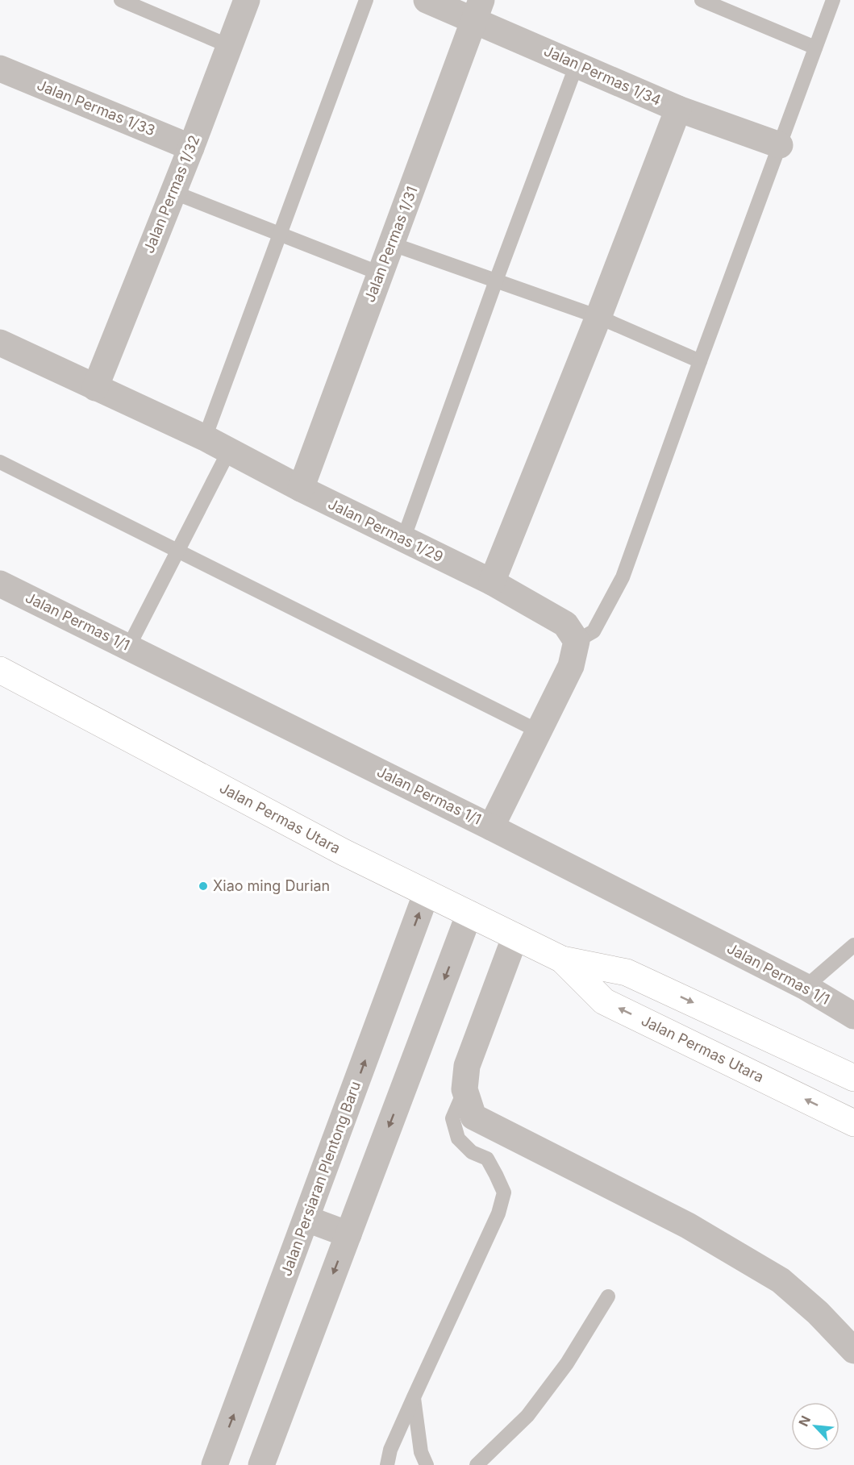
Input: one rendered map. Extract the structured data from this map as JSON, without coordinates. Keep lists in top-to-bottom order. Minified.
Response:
{"streets":{"main road":["Jalan Permas Utara"],"street":["Jalan Permas 1/34","Jalan Permas 1/33","Jalan Permas 1/32","Jalan Permas 1/31","Jalan Permas 1/29","Jalan Permas 1/1","Jalan Persiaran Plentong Baru"]},"crossings":[["Jalan Permas 1/34","Jalan Permas 1/31"],["Jalan Permas 1/33","Jalan Permas 1/32"],["Jalan Permas 1/32","Jalan Permas 1/29"],["Jalan Permas 1/31","Jalan Permas 1/29"],["Jalan Permas Utara","Jalan Persiaran Plentong Baru"]],"places":["Xiao ming Durian"],"north":"top left"}
